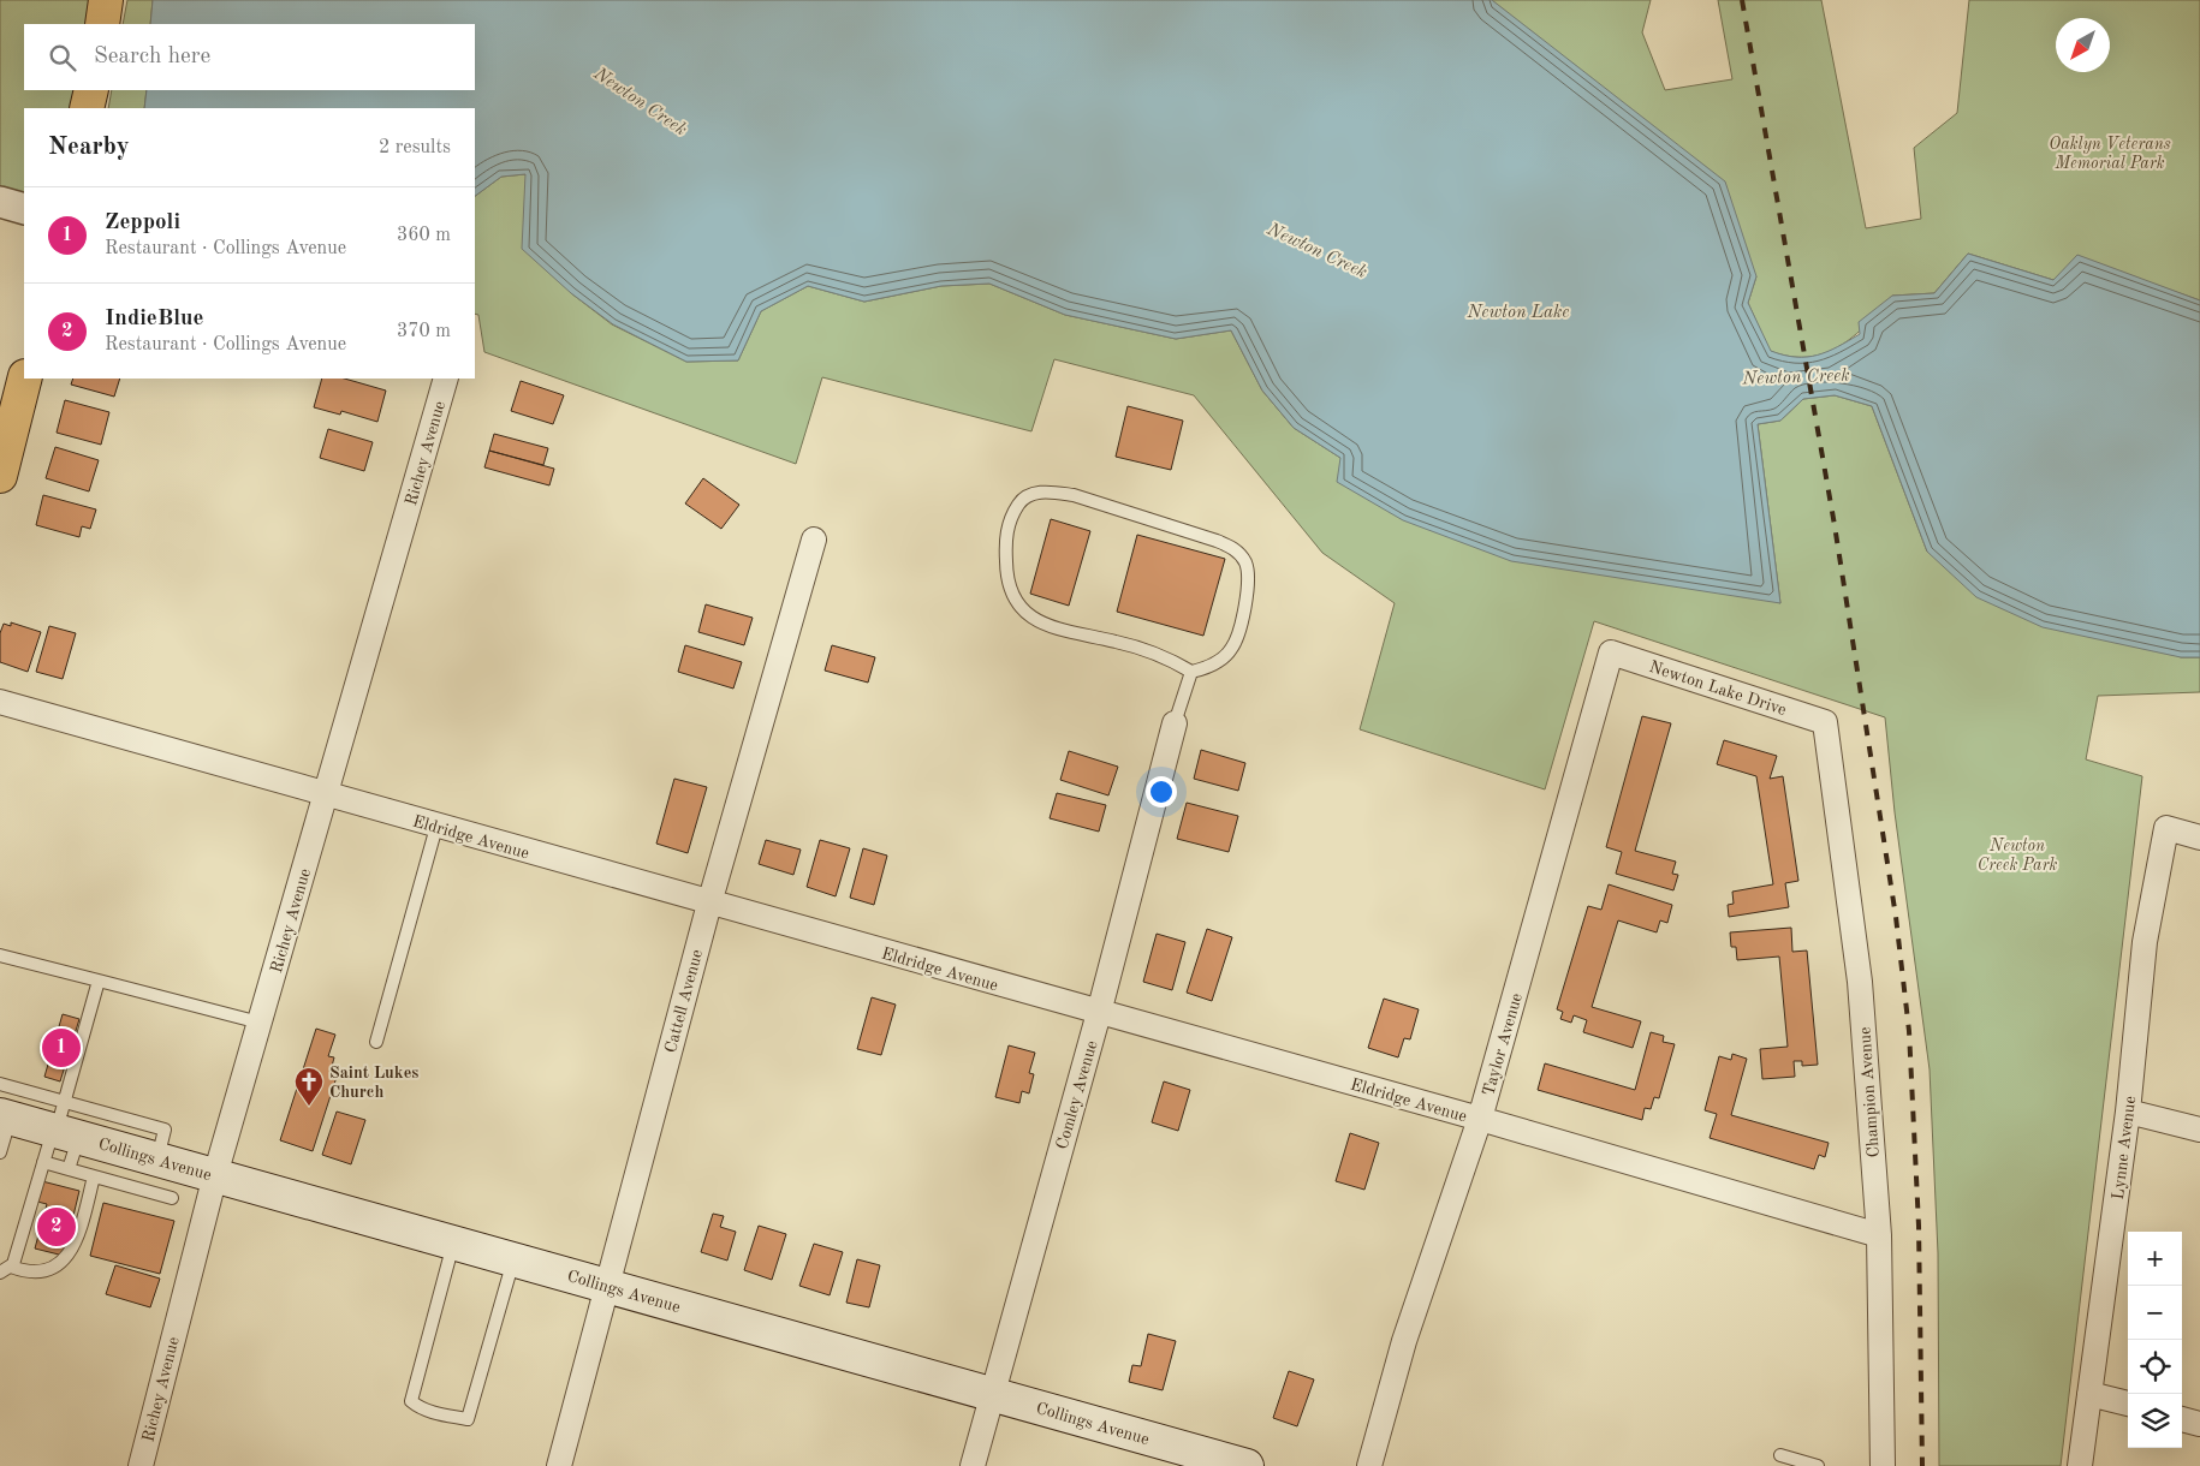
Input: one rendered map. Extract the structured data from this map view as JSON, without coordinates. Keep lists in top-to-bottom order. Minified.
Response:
{"streets":{"main road":["Collings Avenue"],"street":["Richey Avenue","Newton Lake Drive","Eldridge Avenue","Cattell Avenue","Taylor Avenue","Champion Avenue","Comley Avenue","Lynne Avenue"]},"crossings":[["Richey Avenue","Eldridge Avenue"],["Richey Avenue","Collings Avenue"],["Newton Lake Drive","Taylor Avenue"],["Newton Lake Drive","Champion Avenue"],["Eldridge Avenue","Cattell Avenue"],["Eldridge Avenue","Taylor Avenue"],["Eldridge Avenue","Champion Avenue"],["Eldridge Avenue","Comley Avenue"],["Cattell Avenue","Collings Avenue"],["Comley Avenue","Collings Avenue"]],"water":["Newton Creek","Newton Lake"],"parks":["Oaklyn Veterans Memorial Park","Newton Creek Park"],"places":{"church":["Saint Lukes Church"]},"north":"bottom left","page":{"search":"Search here","heading":["Nearby","2 results"],"list":[{"mark":"1","name":"Zeppoli","note":"Restaurant · Collings Avenue","value":"360 m"},{"mark":"2","name":"IndieBlue","note":"Restaurant · Collings Avenue","value":"370 m"}],"pins":["1","2"],"map_buttons":["+","−"]}}
